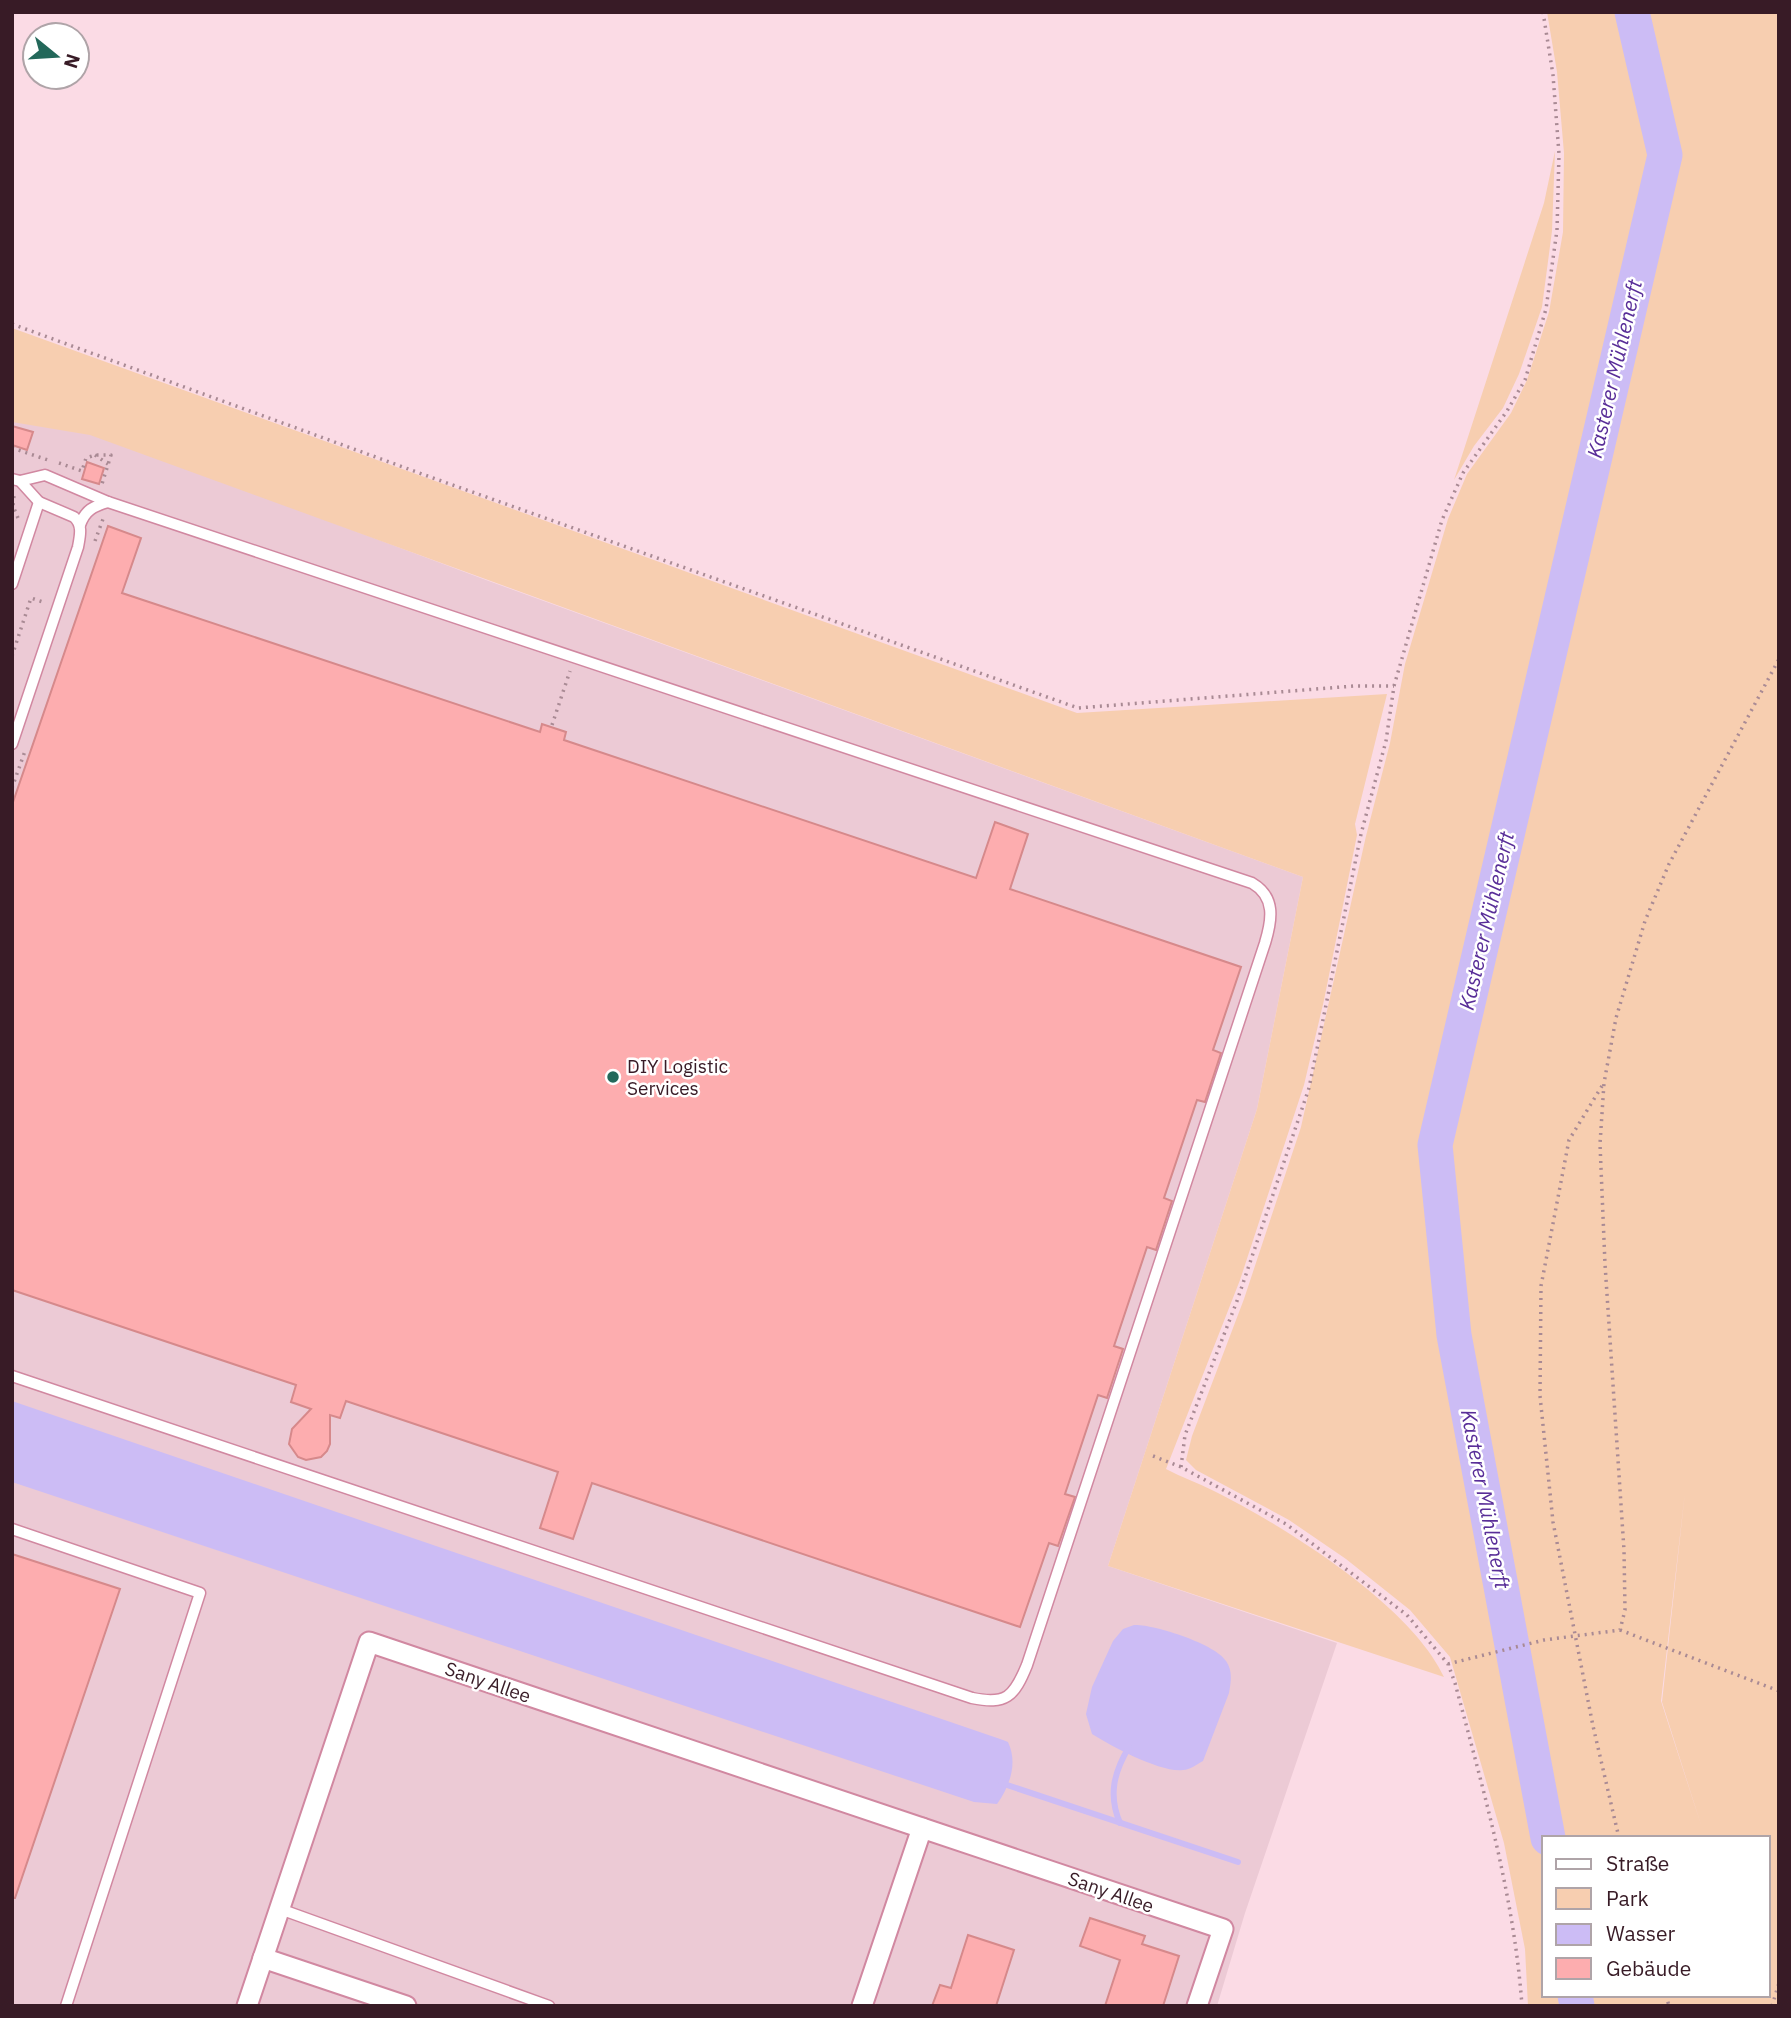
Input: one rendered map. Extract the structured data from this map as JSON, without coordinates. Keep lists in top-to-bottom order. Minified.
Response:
{"streets":{"street":["Sany Allee"]},"water":["Kasterer Mühlenerft"],"places":["DIY Logistic Services"],"legend":["Straße","Park","Wasser","Gebäude"],"north":"right"}
